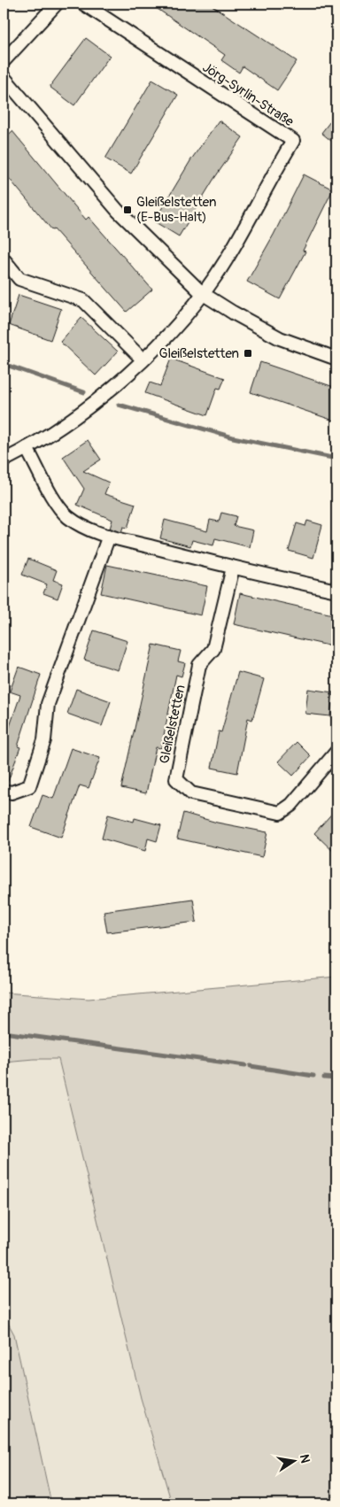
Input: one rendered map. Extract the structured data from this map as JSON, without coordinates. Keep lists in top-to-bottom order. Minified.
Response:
{"streets":{"street":["Jörg-Syrlin-Straße","Gleißelstetten"]},"places":{"transit":["Gleißelstetten (E-Bus-Halt)","Gleißelstetten"]},"north":"right"}
